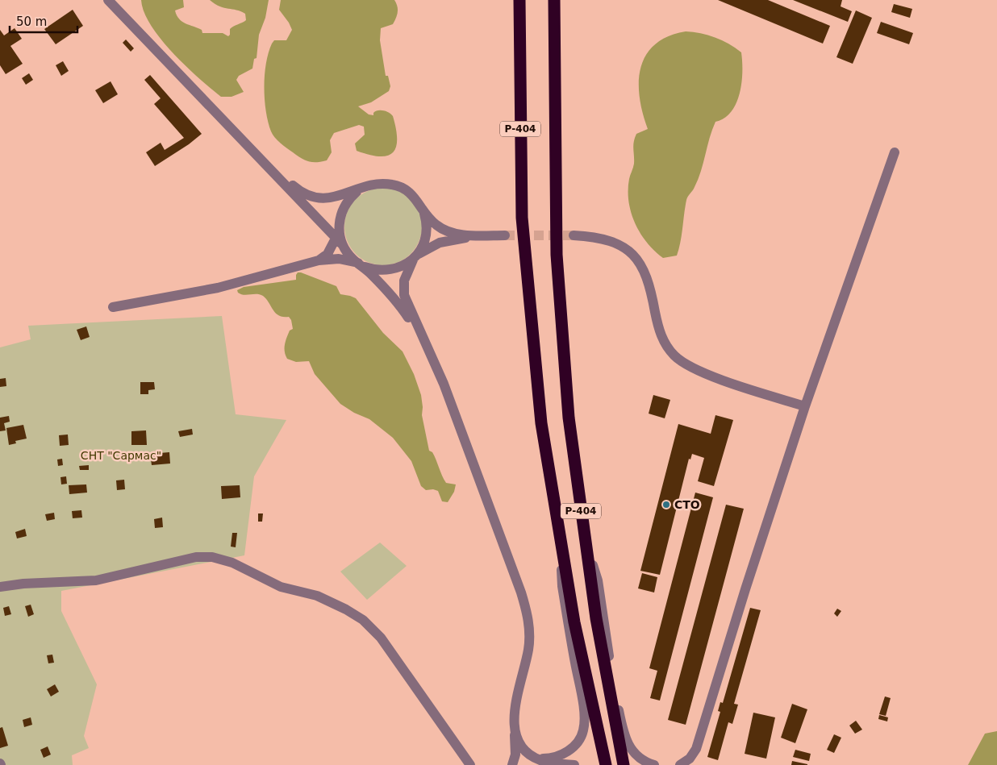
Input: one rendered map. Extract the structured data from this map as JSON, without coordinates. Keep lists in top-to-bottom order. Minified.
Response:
{"streets":{"highway":["Р-404"]},"parks":["СНТ \"Сармас\""],"places":["СТО"],"scale_bar":"50 m"}
